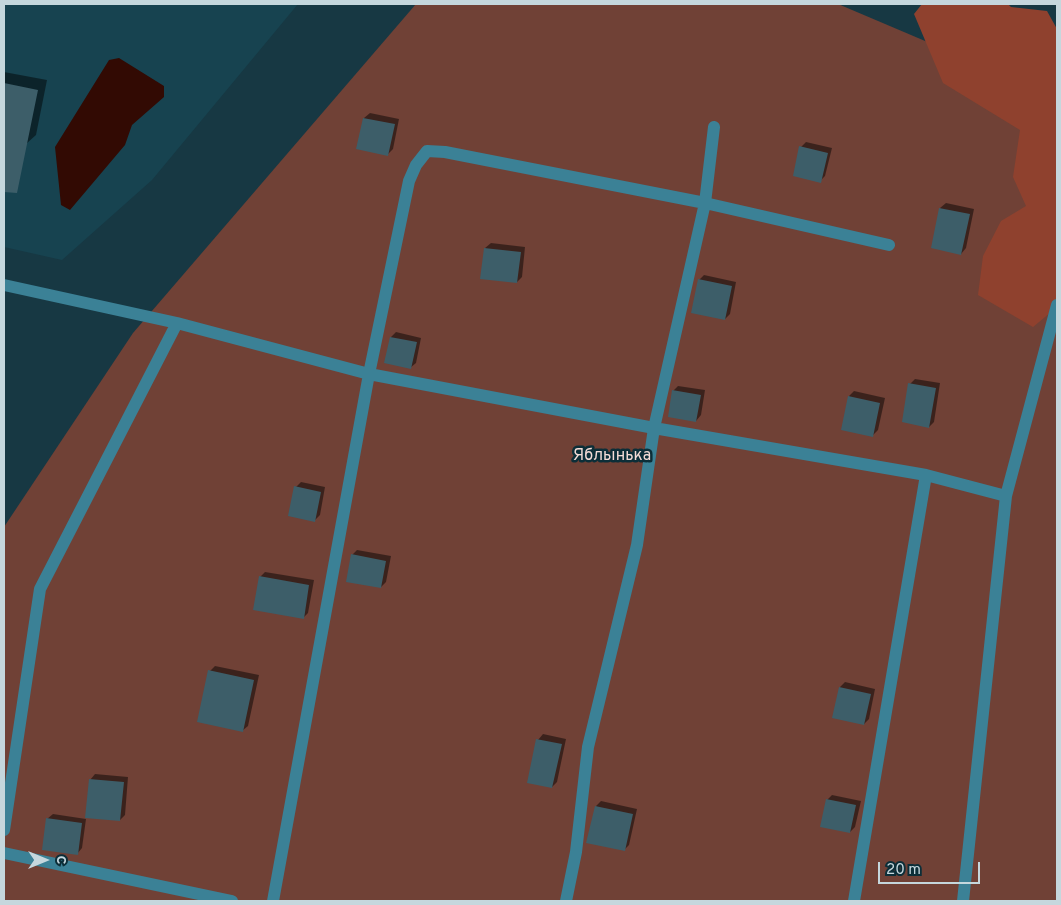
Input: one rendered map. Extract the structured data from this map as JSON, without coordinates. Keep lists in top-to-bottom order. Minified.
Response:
{"parks":["Яблынька"],"scale_bar":"20 m","north":"right"}
